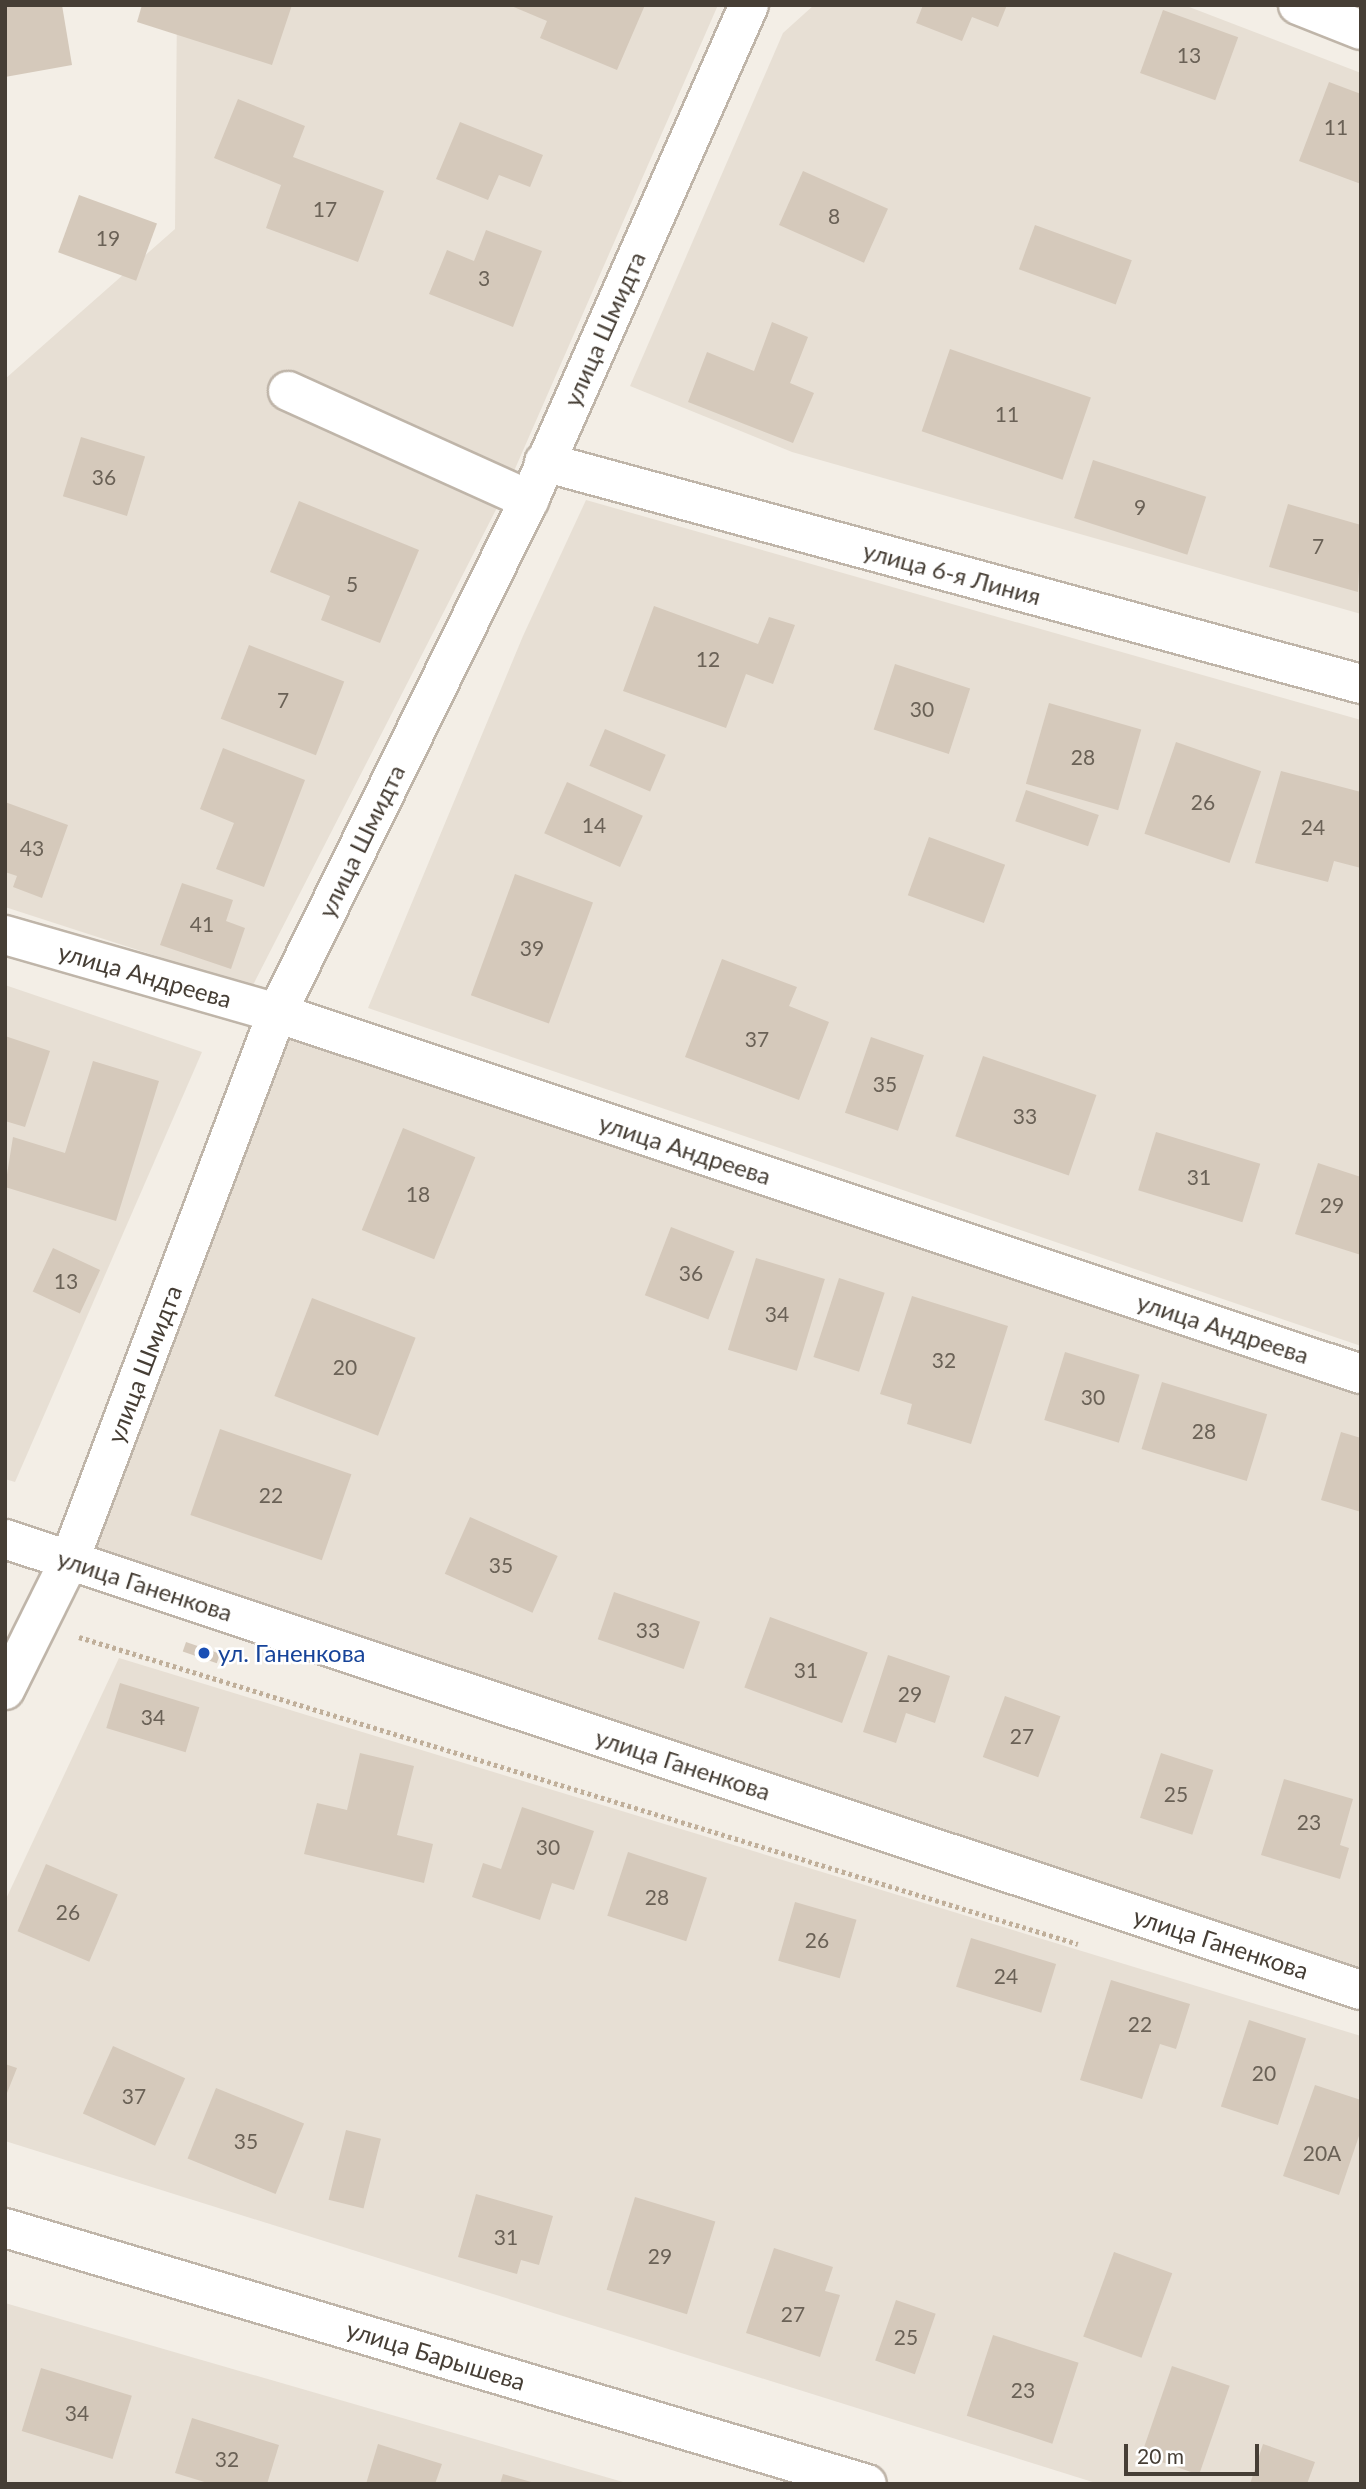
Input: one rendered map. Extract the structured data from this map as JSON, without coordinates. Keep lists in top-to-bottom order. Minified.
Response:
{"streets":{"street":["улица Шмидта","улица 6-я Линия","улица Андреева","улица Ганенкова","улица Барышева"]},"crossings":[["улица Шмидта","улица 6-я Линия"],["улица Шмидта","улица Андреева"],["улица Шмидта","улица Ганенкова"]],"places":["ул. Ганенкова"],"house_numbers":["13","11","17","8","19","3","11","36","9","7","5","12","7","30","28","26","14","24","43","41","39","37","35","33","31","18","29","36","13","34","32","20","30","28","22","35","33","31","29","34","27","25","23","30","28","26","26","24","22","20","37","35","20А","31","29","27","25","23","34","32"],"scale_bar":"20 m"}
